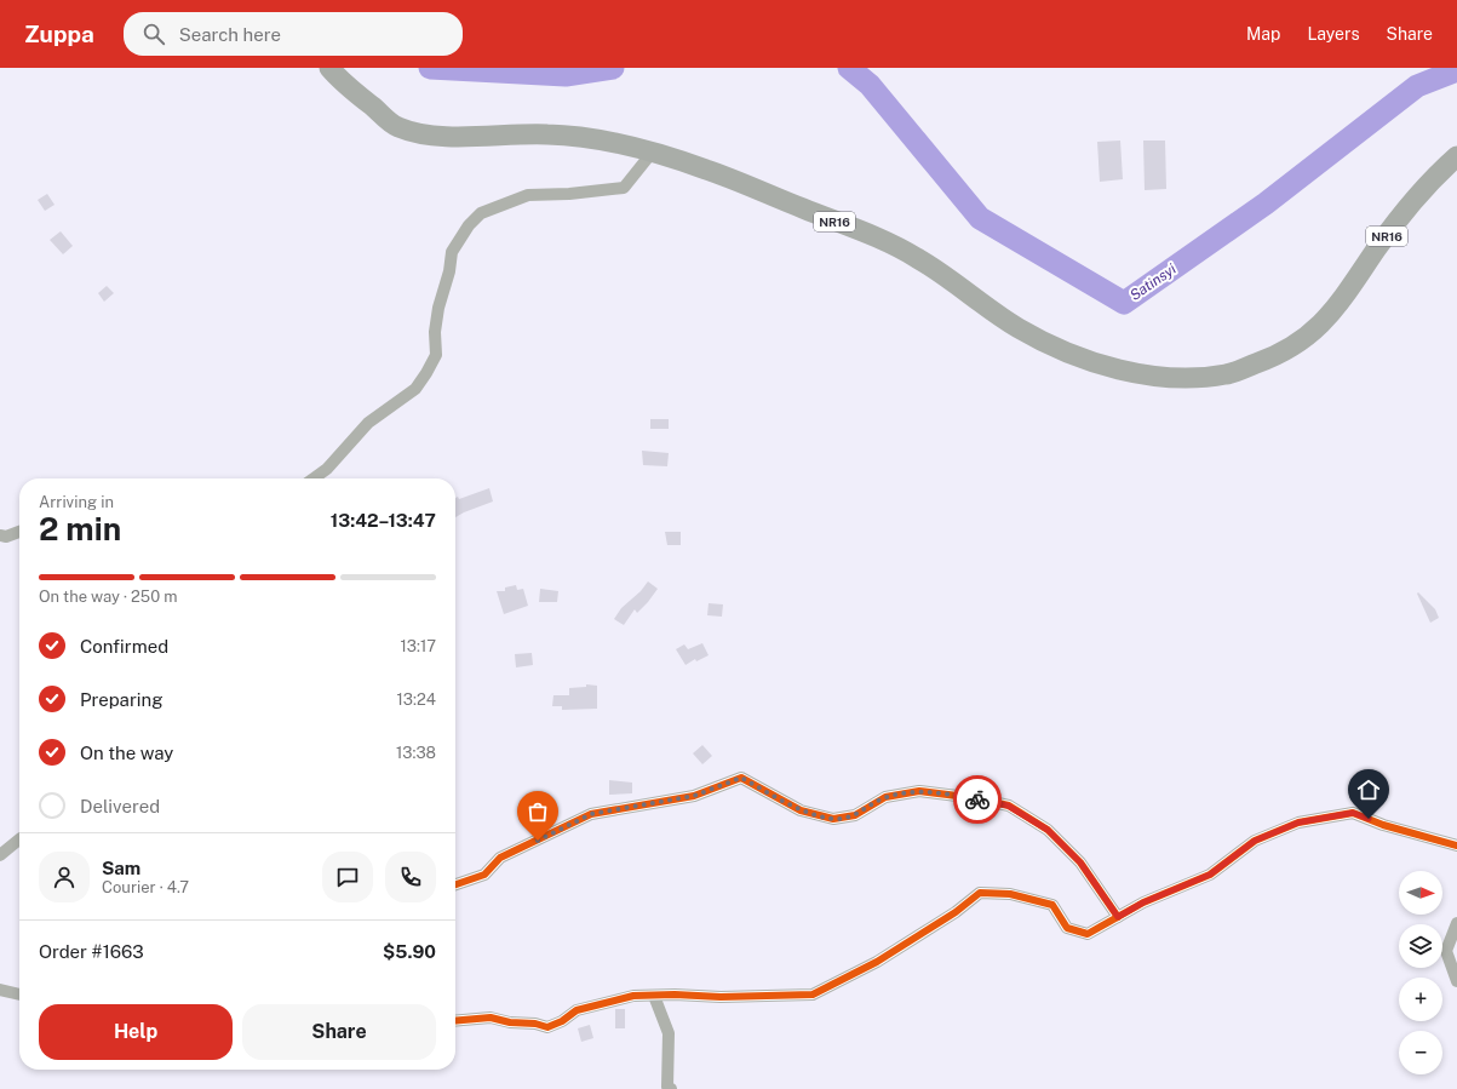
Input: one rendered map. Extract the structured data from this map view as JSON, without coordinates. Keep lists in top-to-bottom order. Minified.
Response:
{"streets":{"main road":["NR16"]},"water":["Satinsyi"],"north":"right","page":{"header":"Zuppa","search":"Search here","nav":["Map","Layers","Share"],"heading":["2 min","Arriving in","13:42–13:47"],"panel":["Sam","Courier · 4.7","Order #1663","$5.90"],"bar":"On the way · 250 m","list":[["Confirmed","13:17"],["Preparing","13:24"],["On the way","13:38"],"Delivered"],"map_buttons":["+","−"],"buttons":["Help","Share"]}}
